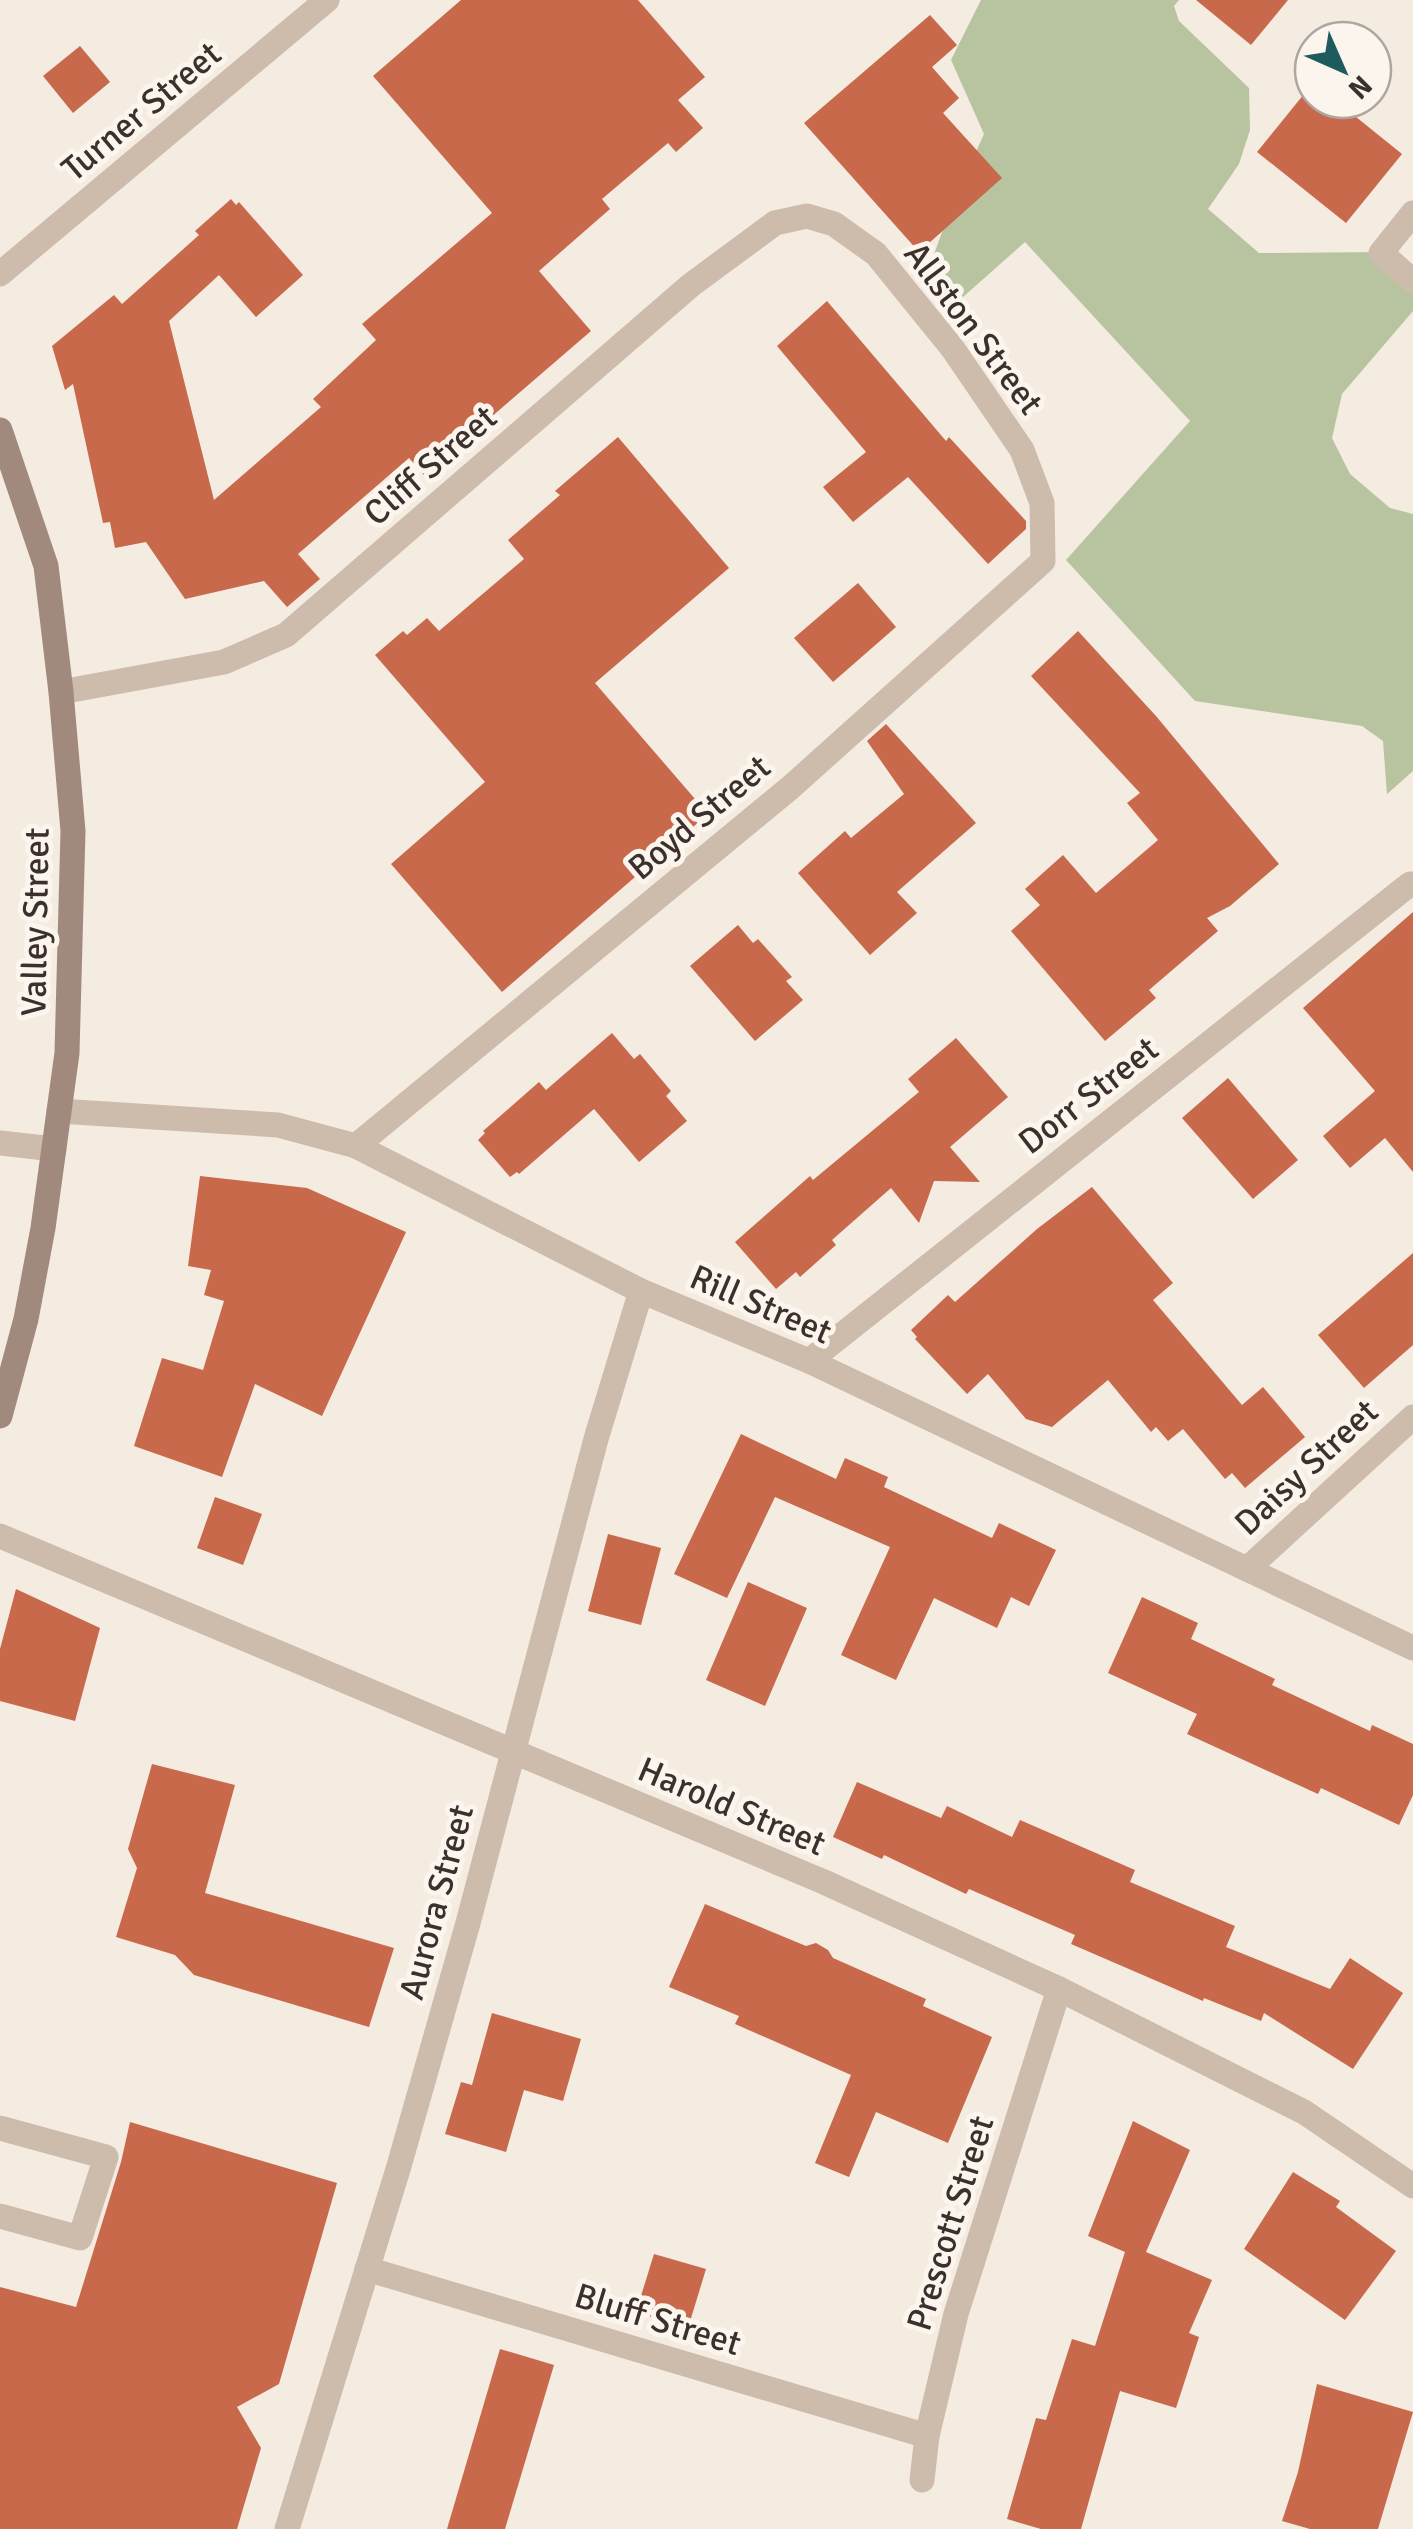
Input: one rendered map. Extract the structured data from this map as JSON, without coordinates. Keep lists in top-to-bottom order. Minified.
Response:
{"streets":{"main road":["Valley Street"],"street":["Turner Street","Allston Street","Cliff Street","Boyd Street","Dorr Street","Rill Street","Daisy Street","Harold Street","Aurora Street","Prescott Street","Bluff Street"]},"crossings":[["Allston Street","Cliff Street"],["Allston Street","Boyd Street"],["Cliff Street","Valley Street"],["Boyd Street","Rill Street"],["Valley Street","Rill Street"],["Dorr Street","Rill Street"],["Rill Street","Daisy Street"],["Rill Street","Aurora Street"],["Harold Street","Aurora Street"],["Harold Street","Prescott Street"],["Aurora Street","Bluff Street"],["Prescott Street","Bluff Street"]],"north":"bottom right"}
